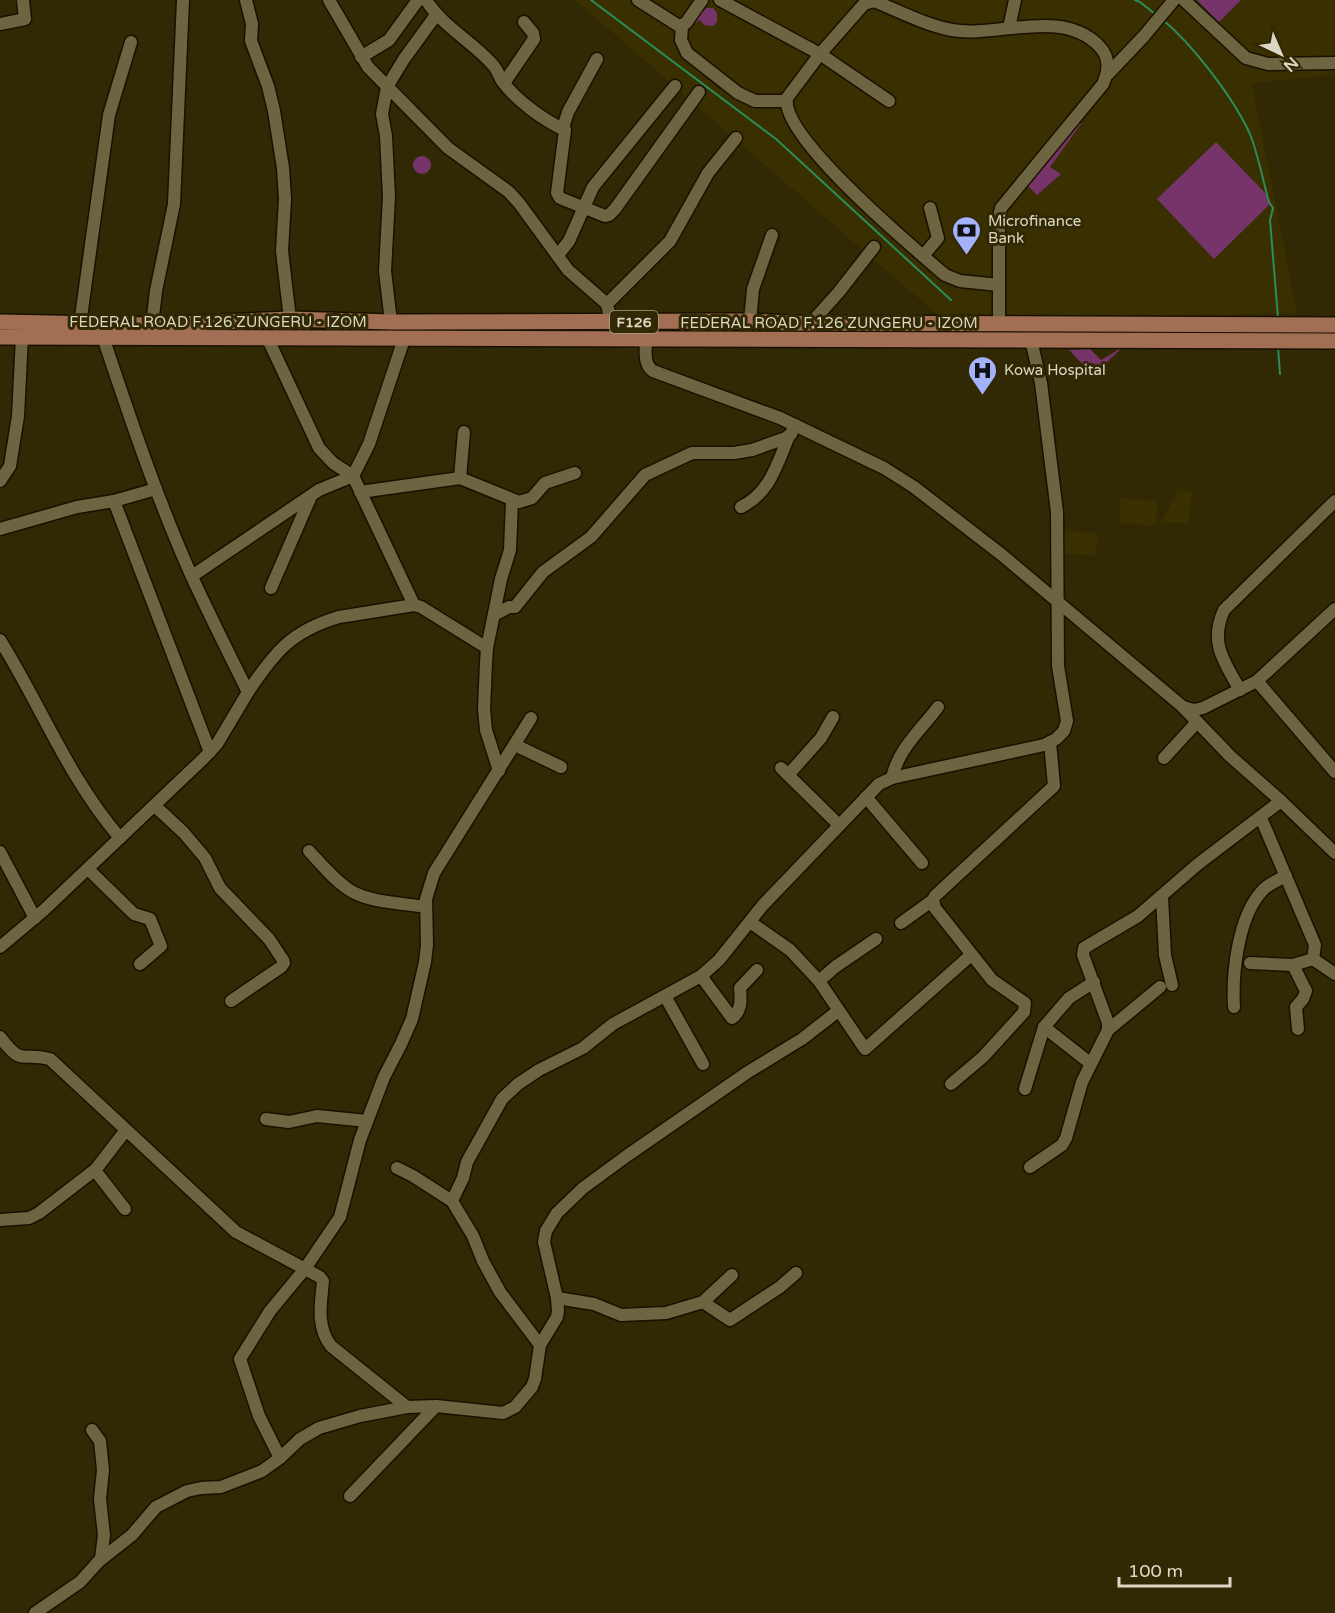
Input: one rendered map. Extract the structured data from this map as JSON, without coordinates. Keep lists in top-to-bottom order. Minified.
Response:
{"streets":{"main road":["FEDERAL ROAD F.126 ZUNGERU - IZOM","F126"]},"places":{"bank":["Microfinance Bank"],"hospital":["Kowa Hospital"]},"scale_bar":"100 m","north":"bottom right"}
